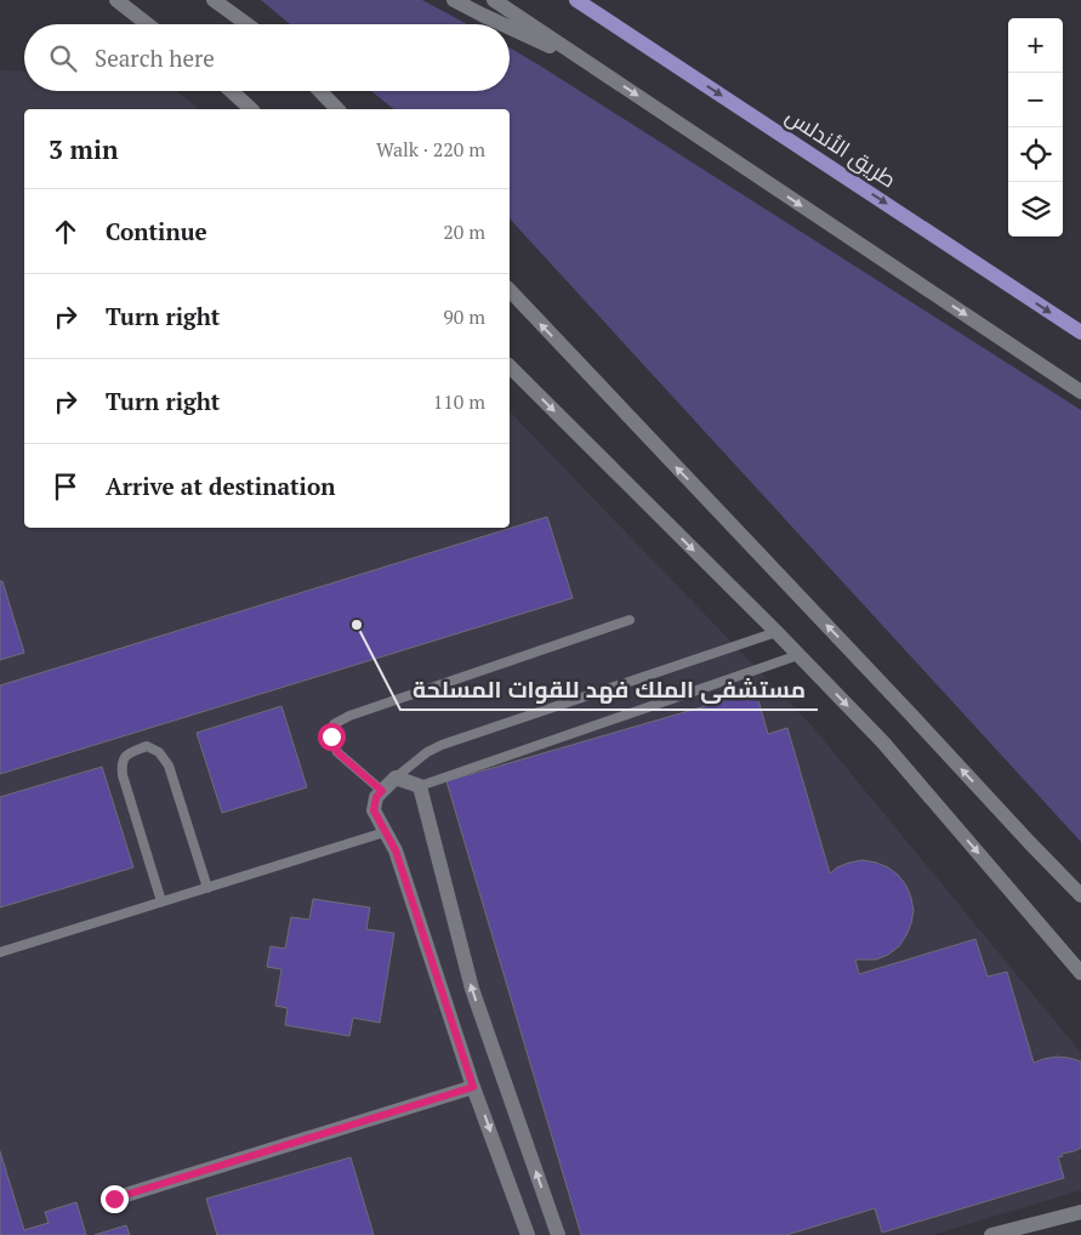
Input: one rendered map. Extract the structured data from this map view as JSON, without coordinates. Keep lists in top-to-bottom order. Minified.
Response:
{"streets":{"main road":["طريق الأندلس"]},"one_way":["طريق الأندلس"],"places":["مستشفى الملك فهد للقوات المسلحة"],"page":{"map_buttons":["+","−"],"search":"Search here","heading":["3 min","Walk · 220 m"],"list":[["Continue","20 m"],["Turn right","90 m"],["Turn right","110 m"],"Arrive at destination"]}}
